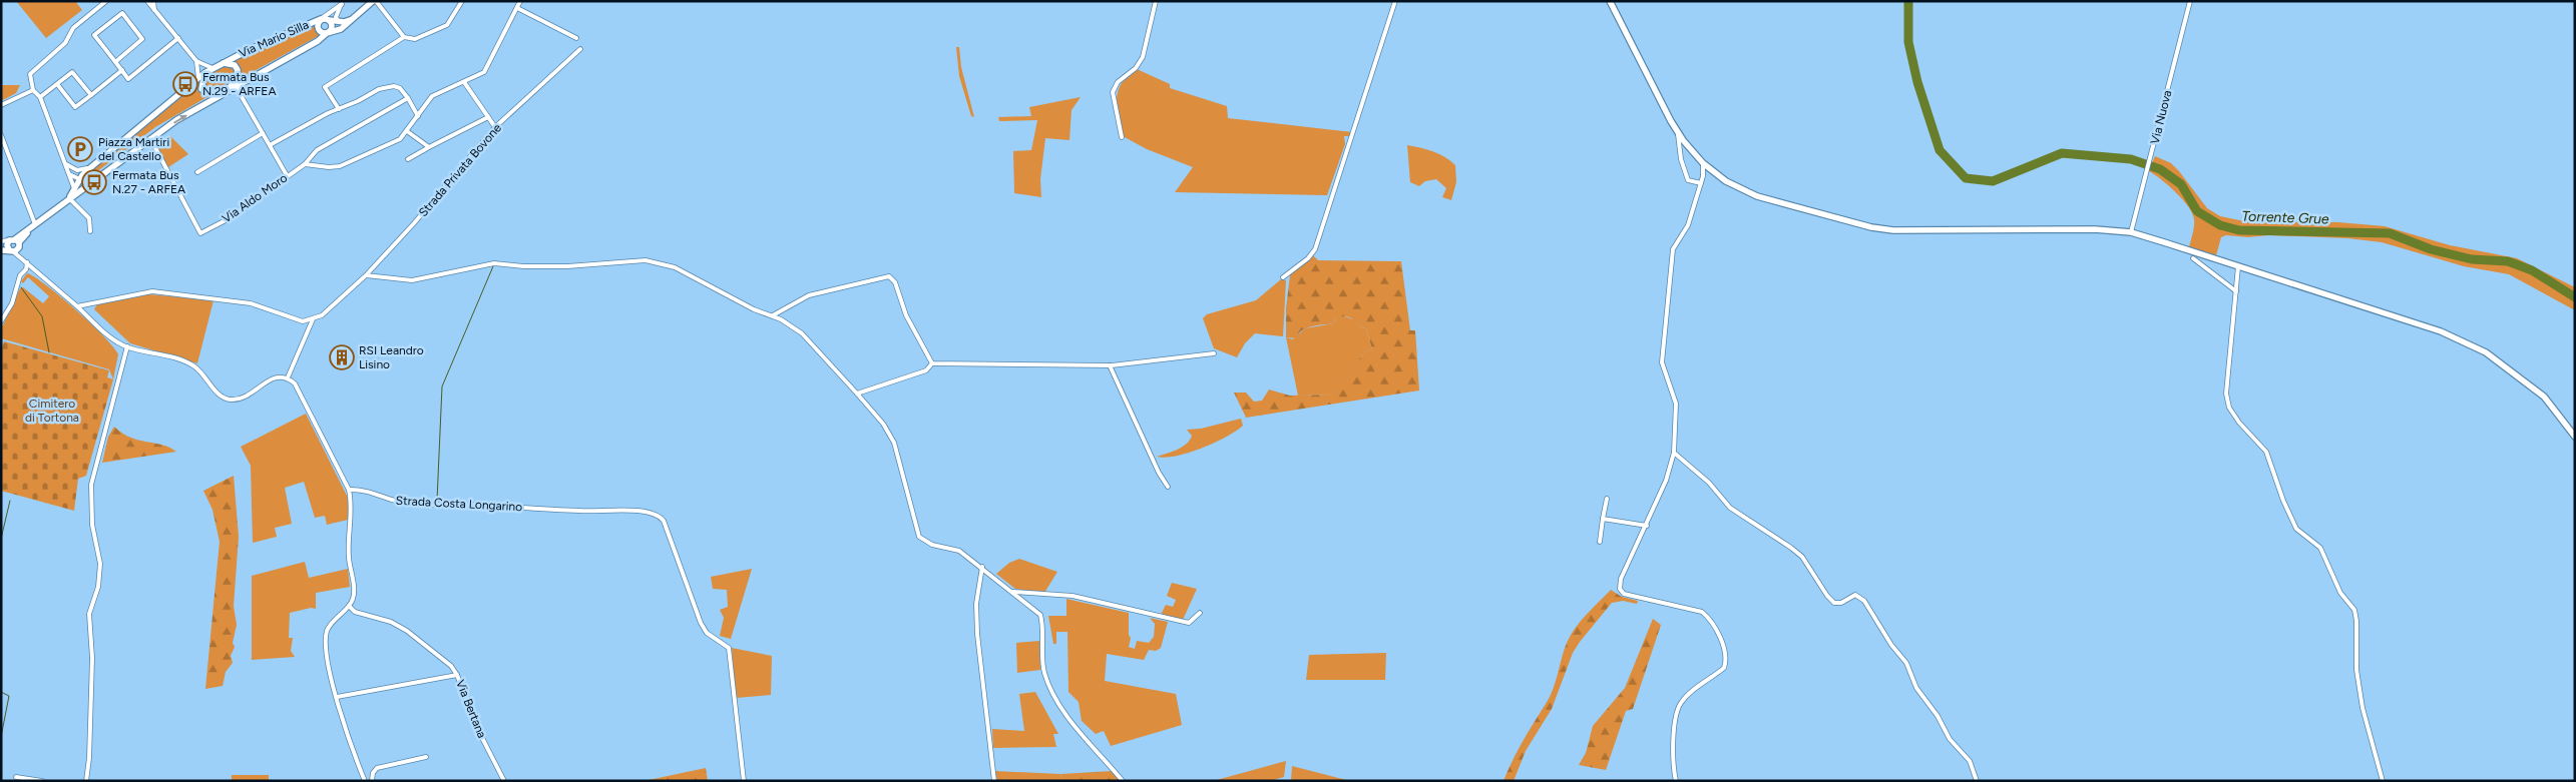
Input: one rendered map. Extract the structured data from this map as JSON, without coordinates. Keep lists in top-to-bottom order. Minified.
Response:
{"streets":{"main road":["Via Mario Silla"],"street":["Via Nuova","Strada Privata Bovone","Via Aldo Moro","Strada Costa Longarino","Via Bertana"]},"water":["Torrente Grue"],"parks":["Cimitero di Tortona"],"places":{"bus stop":["Fermata Bus N.29 - ARFEA","Fermata Bus N.27 - ARFEA"],"parking":["Piazza Martiri del Castello"],"building":["RSI Leandro Lisino"]}}
